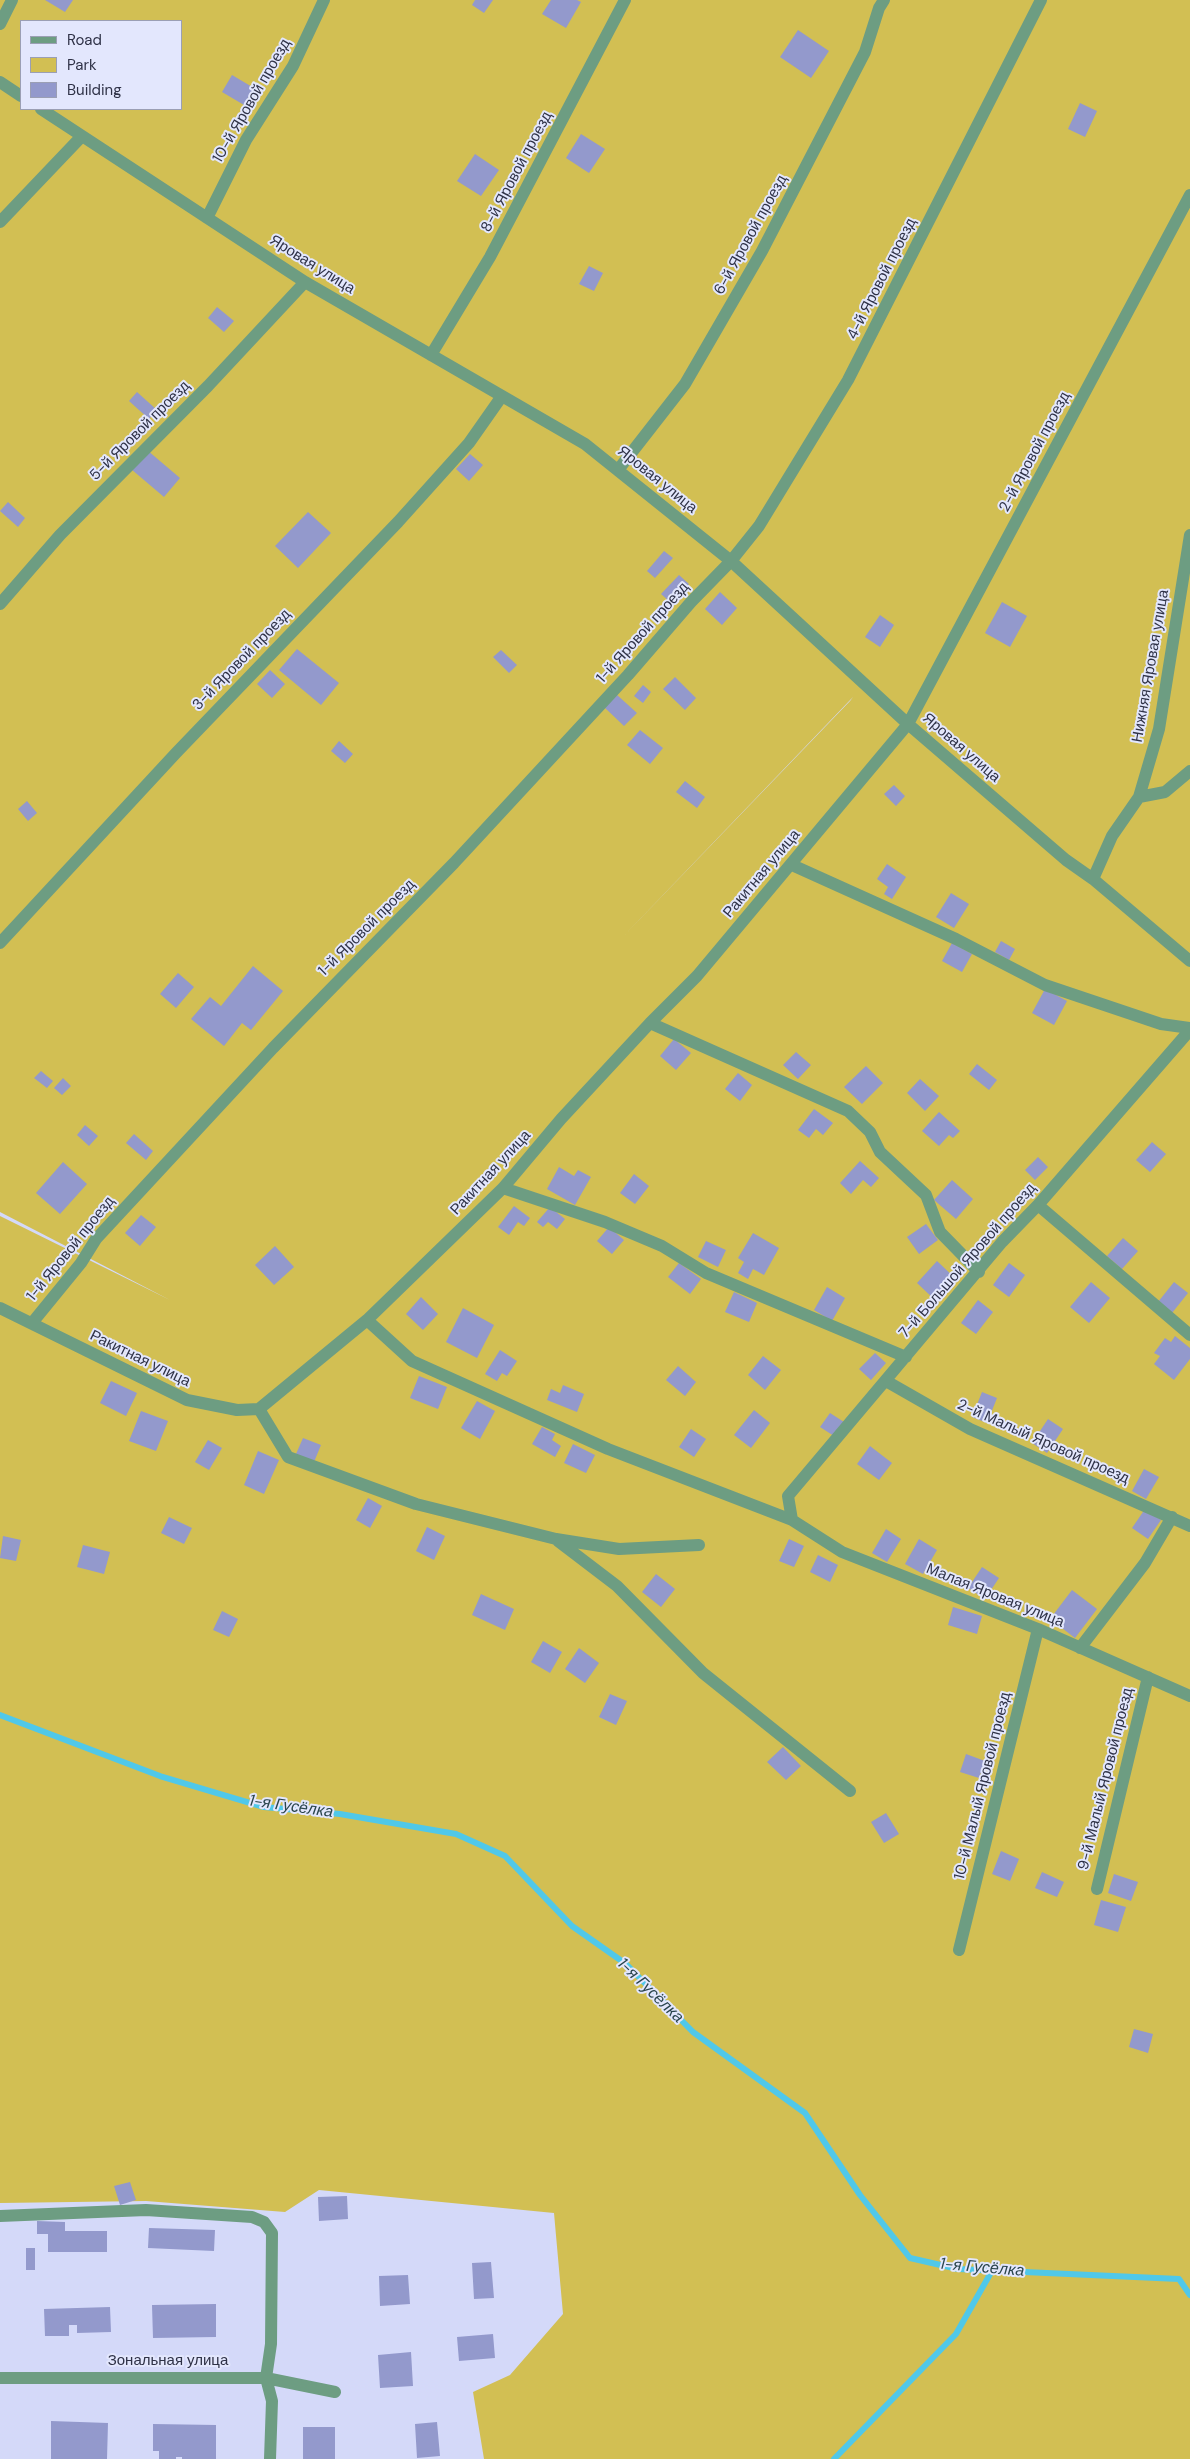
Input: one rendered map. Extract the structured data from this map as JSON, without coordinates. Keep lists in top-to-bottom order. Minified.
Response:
{"streets":{"street":["10-й Яровой проезд","8-й Яровой проезд","6-й Яровой проезд","Яровая улица","4-й Яровой проезд","5-й Яровой проезд","2-й Яровой проезд","1-й Яровой проезд","3-й Яровой проезд","Нижняя Яровая улица","Ракитная улица","7-й Большой Яровой проезд","2-й Малый Яровой проезд","Малая Яровая улица","9-й Малый Яровой проезд","10-й Малый Яровой проезд","Зональная улица"]},"crossings":[["10-й Яровой проезд","Яровая улица"],["8-й Яровой проезд","Яровая улица"],["6-й Яровой проезд","Яровая улица"],["Яровая улица","4-й Яровой проезд"],["Яровая улица","5-й Яровой проезд"],["Яровая улица","2-й Яровой проезд"],["Яровая улица","1-й Яровой проезд"],["Яровая улица","3-й Яровой проезд"],["Яровая улица","Нижняя Яровая улица"],["Яровая улица","Ракитная улица"],["4-й Яровой проезд","1-й Яровой проезд"],["2-й Яровой проезд","Ракитная улица"],["1-й Яровой проезд","Ракитная улица"],["Ракитная улица","Малая Яровая улица"],["7-й Большой Яровой проезд","2-й Малый Яровой проезд"],["7-й Большой Яровой проезд","Малая Яровая улица"],["Малая Яровая улица","9-й Малый Яровой проезд"],["Малая Яровая улица","10-й Малый Яровой проезд"]],"water":["1-я Гусёлка"],"legend":["Road","Park","Building"]}
